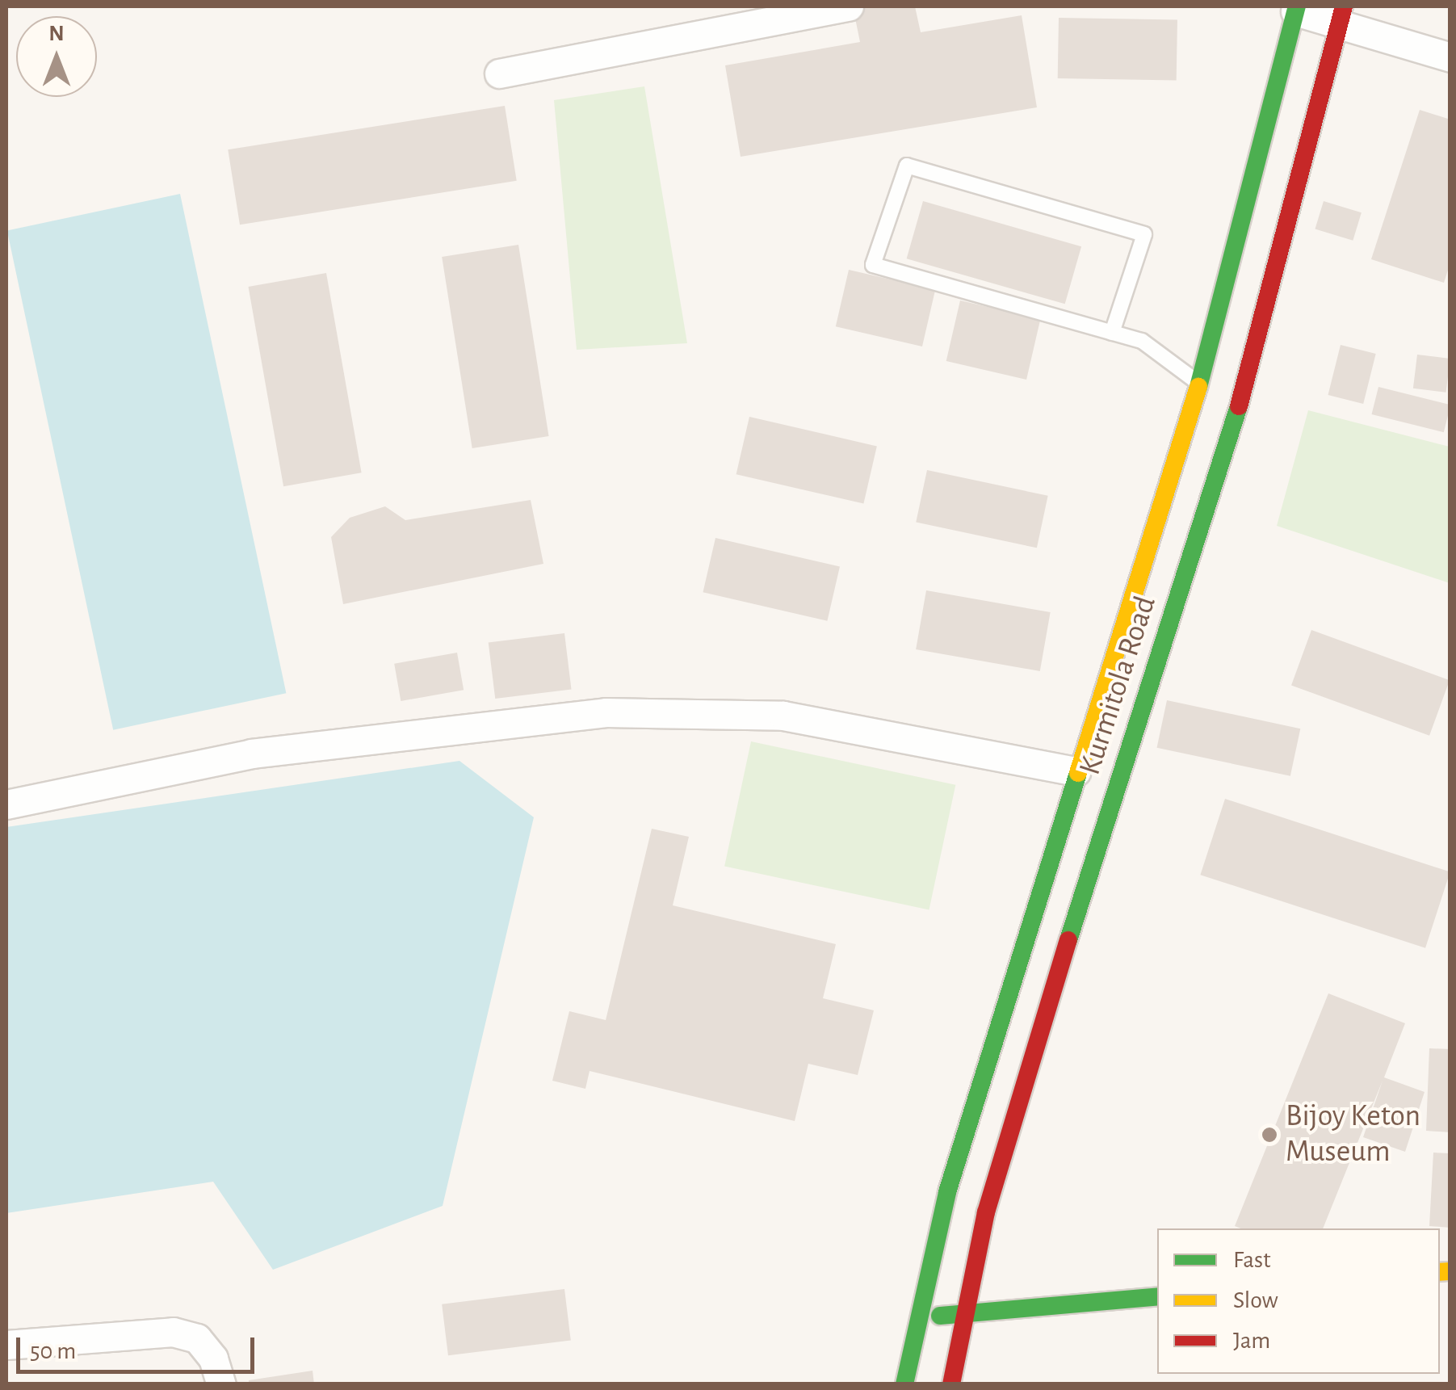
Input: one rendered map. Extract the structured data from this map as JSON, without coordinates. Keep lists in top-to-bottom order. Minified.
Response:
{"streets":{"main road":["Kurmitola Road"]},"places":["Bijoy Keton Museum"],"legend":["Fast","Slow","Jam"],"scale_bar":"50 m","north":"top"}
